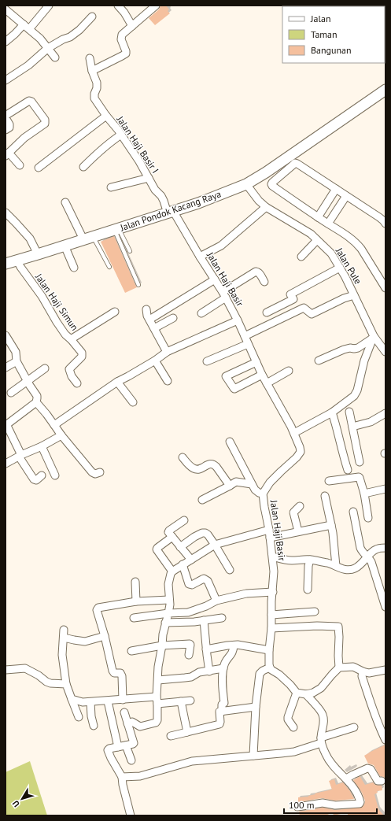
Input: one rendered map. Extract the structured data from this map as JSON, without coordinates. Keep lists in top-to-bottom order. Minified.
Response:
{"streets":{"main road":["Jalan Pondok Kacang Raya"],"street":["Jalan Haji Basir I","Jalan Pule","Jalan Haji Basir","Jalan Haji Simun"]},"crossings":[["Jalan Haji Basir I","Jalan Pondok Kacang Raya"],["Jalan Haji Basir I","Jalan Haji Basir"],["Jalan Pondok Kacang Raya","Jalan Pule"],["Jalan Pondok Kacang Raya","Jalan Haji Basir"],["Jalan Pondok Kacang Raya","Jalan Haji Simun"]],"legend":["Jalan","Taman","Bangunan"],"scale_bar":"100 m","north":"bottom left"}
